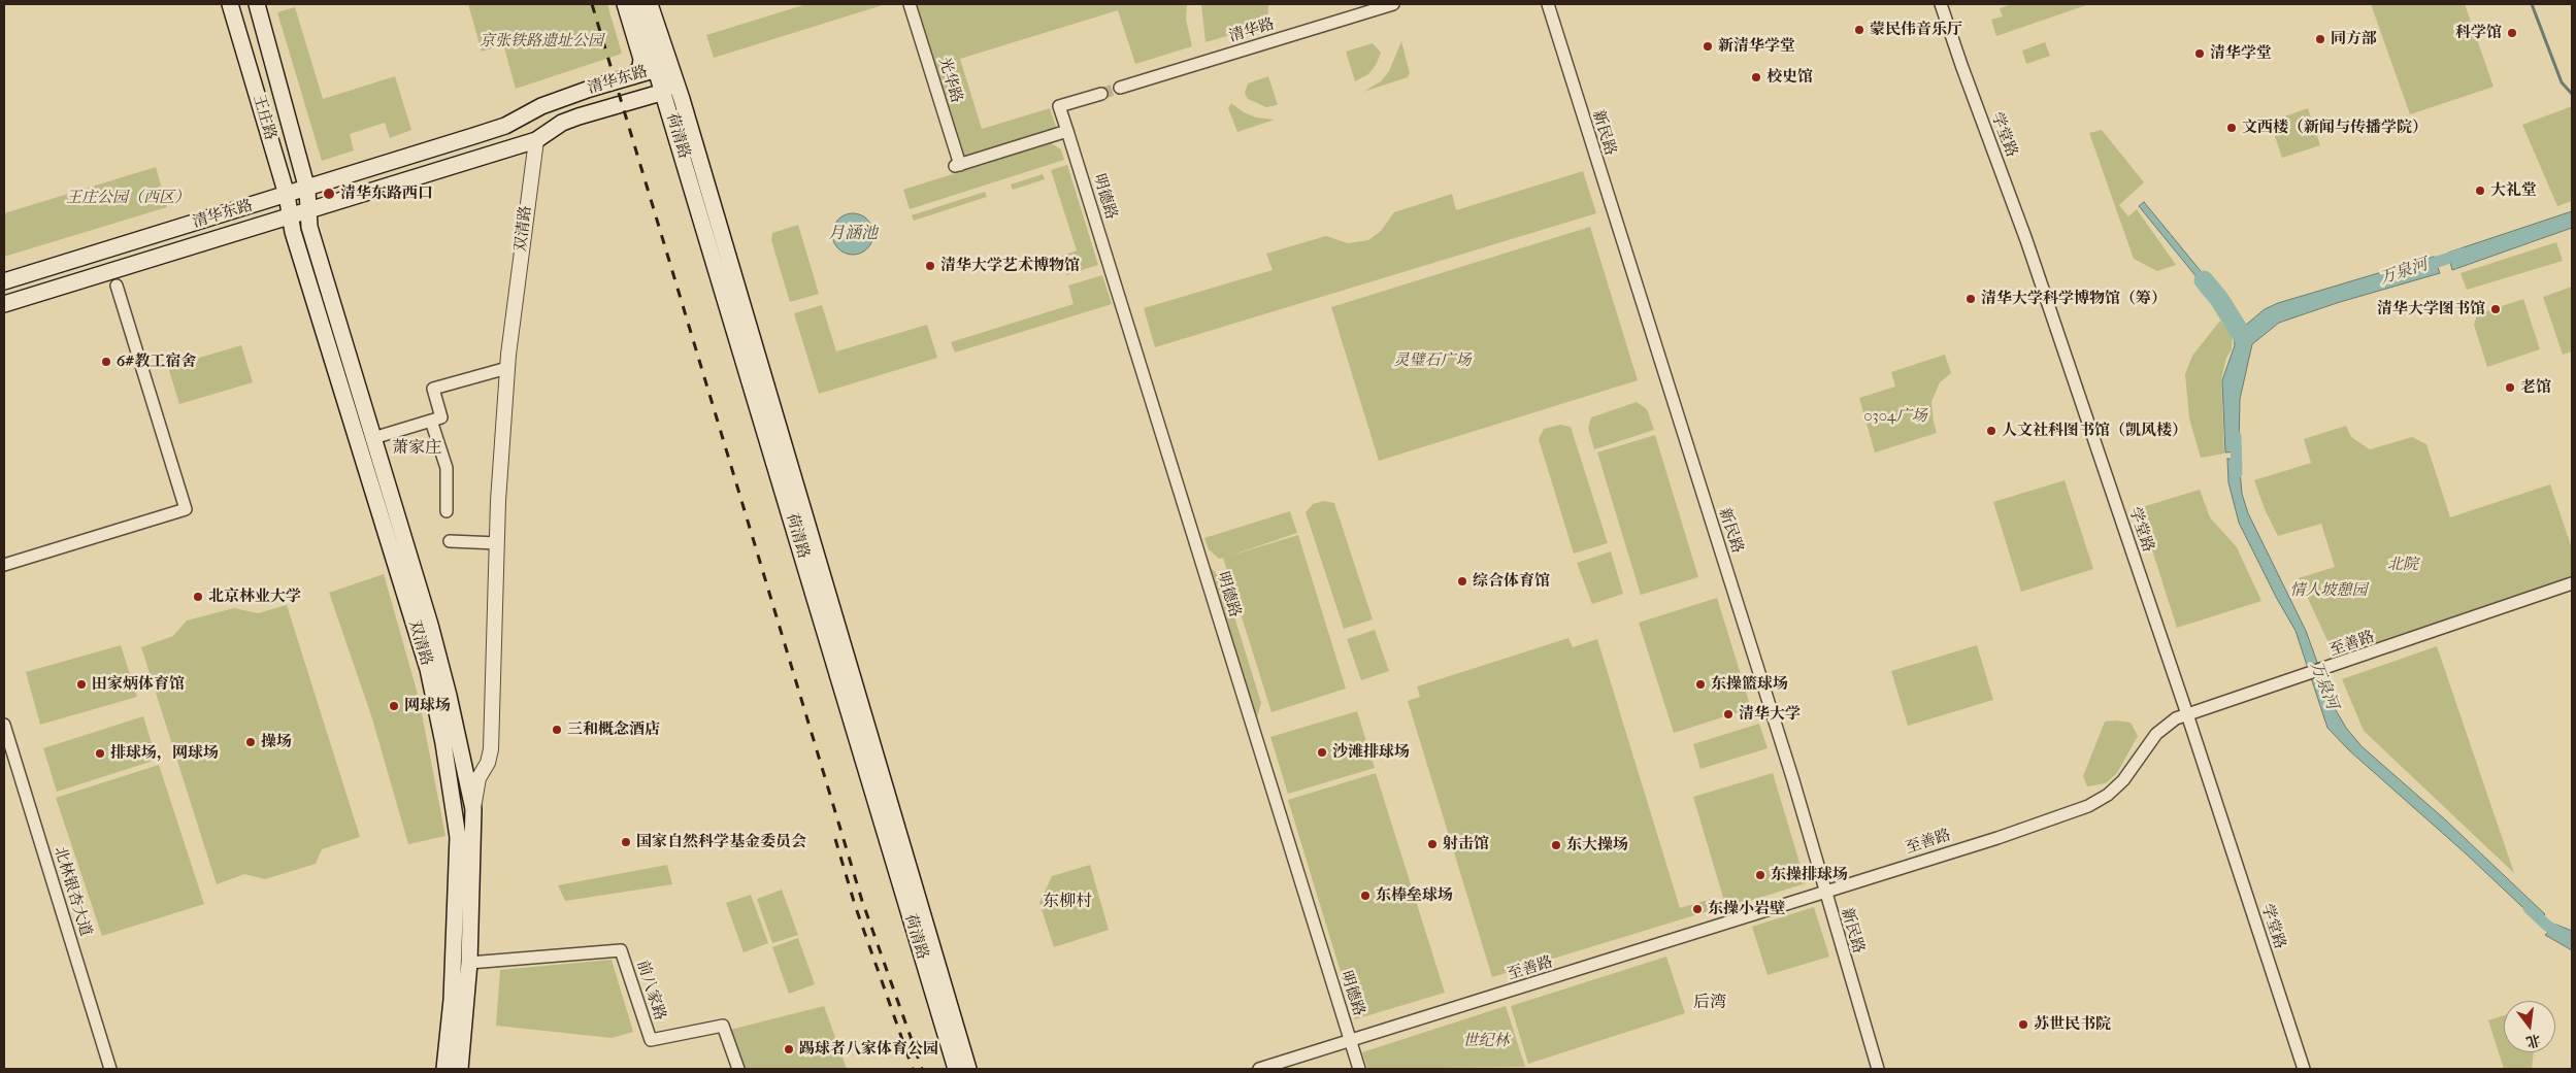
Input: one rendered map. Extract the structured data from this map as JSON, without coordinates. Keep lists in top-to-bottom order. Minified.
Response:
{"streets":{"main road":["清华东路","王庄路","荷清路","双清路"],"street":["清华路","光华路","新民路","学堂路","明德路","至善路","北林银杏大道","前八家路"]},"crossings":[["清华东路","王庄路"],["清华东路","荷清路"],["清华东路","双清路"],["光华路","明德路"],["王庄路","双清路"],["新民路","至善路"],["学堂路","至善路"],["明德路","至善路"],["双清路","前八家路"]],"districts":["萧家庄","东柳村","后湾"],"water":["月涵池","万泉河"],"parks":["京张铁路遗址公园","王庄公园（西区）","灵璧石广场","0304广场","北院","情人坡憩园","世纪林"],"places":["蒙民伟音乐厅","科学馆","同方部","新清华学堂","清华学堂","校史馆","文西楼（新闻与传播学院）","大礼堂","清华东路西口","清华大学艺术博物馆","清华大学科学博物馆（筹）","清华大学图书馆","6#教工宿舍","老馆","人文社科图书馆（凯风楼）","综合体育馆","北京林业大学","田家炳体育馆","东操篮球场","网球场","清华大学","三和概念酒店","操场","沙滩排球场","排球场，网球场","国家自然科学基金委员会","射击馆","东大操场","东操排球场","东棒垒球场","东操小岩壁","苏世民书院","踢球者八家体育公园"],"north":"bottom"}
